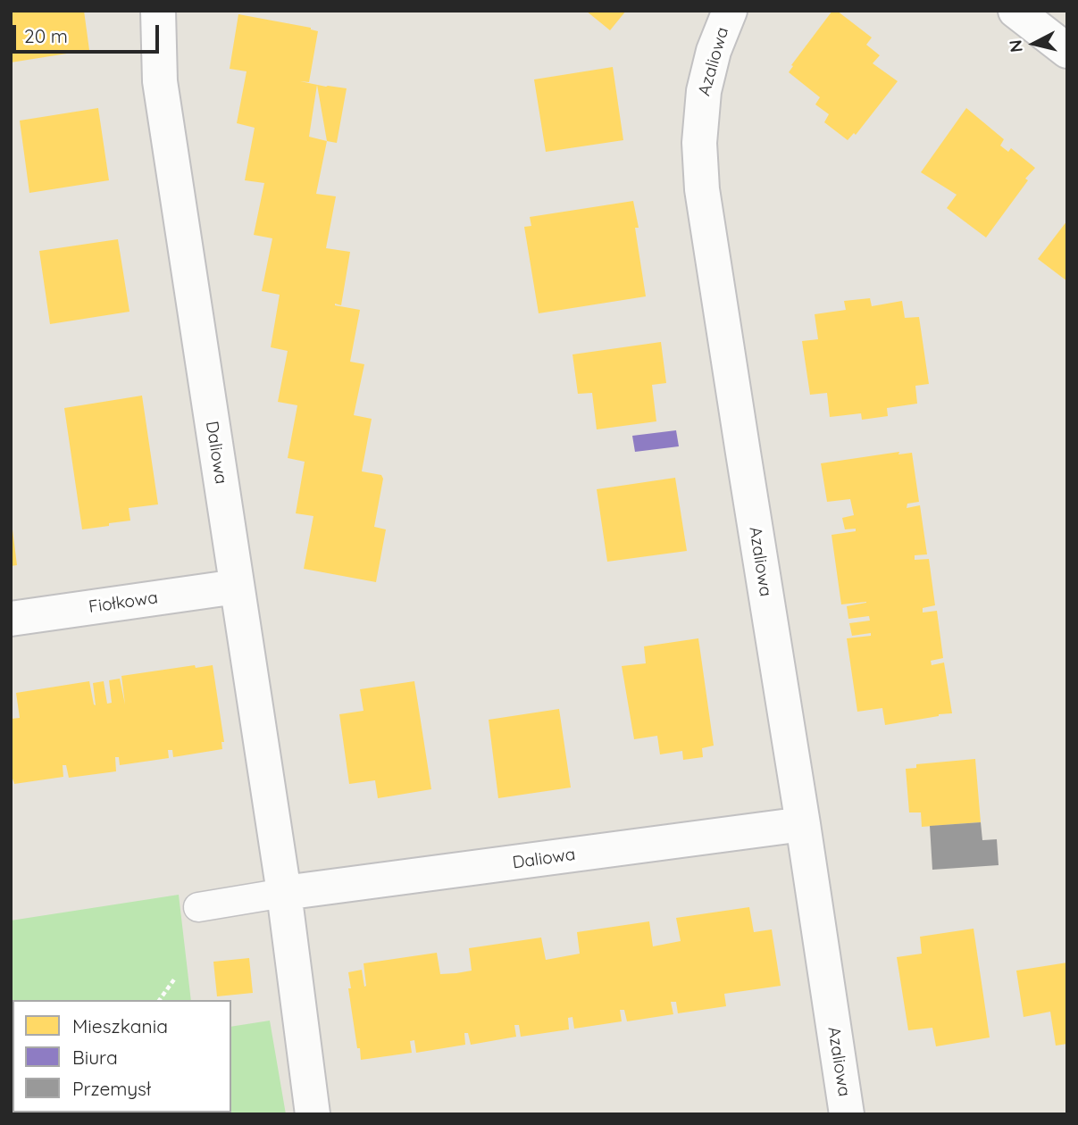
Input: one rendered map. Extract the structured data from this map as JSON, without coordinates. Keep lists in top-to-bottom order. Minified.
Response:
{"streets":{"street":["Azaliowa","Daliowa","Fiołkowa"]},"crossings":[["Azaliowa","Daliowa"],["Daliowa","Fiołkowa"]],"legend":["Mieszkania","Biura","Przemysł"],"scale_bar":"20 m","north":"left"}
